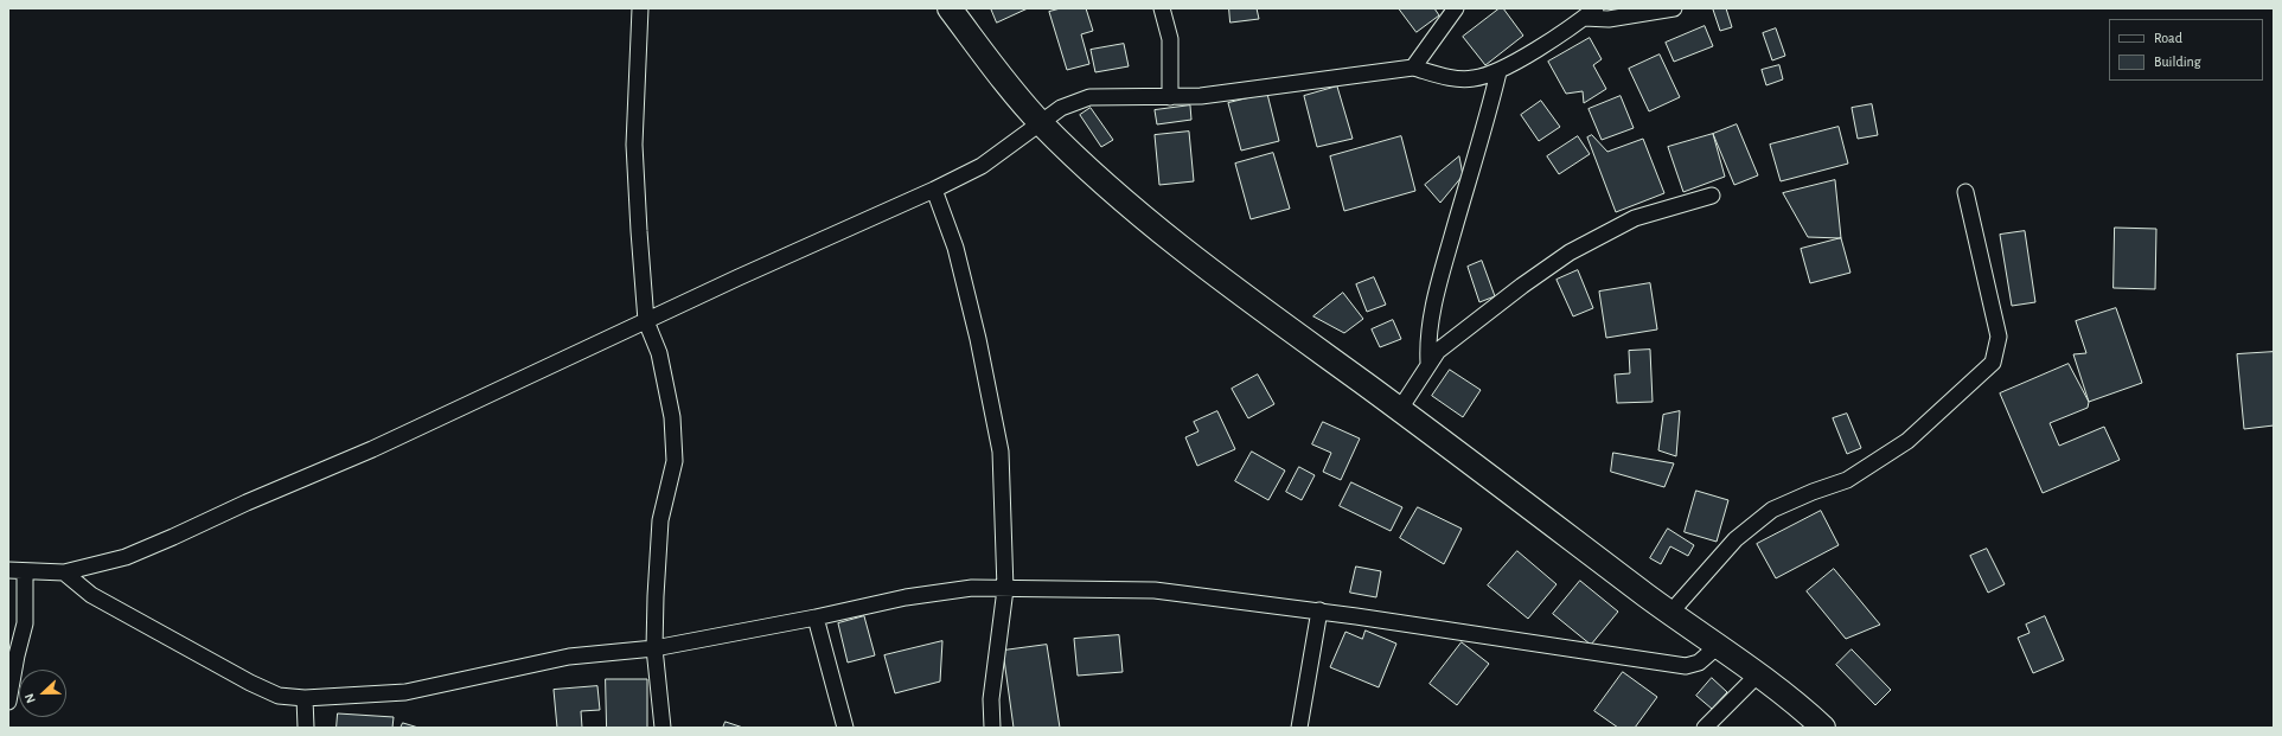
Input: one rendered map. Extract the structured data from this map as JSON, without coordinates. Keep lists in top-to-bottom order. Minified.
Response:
{"legend":["Road","Building"],"north":"left"}
